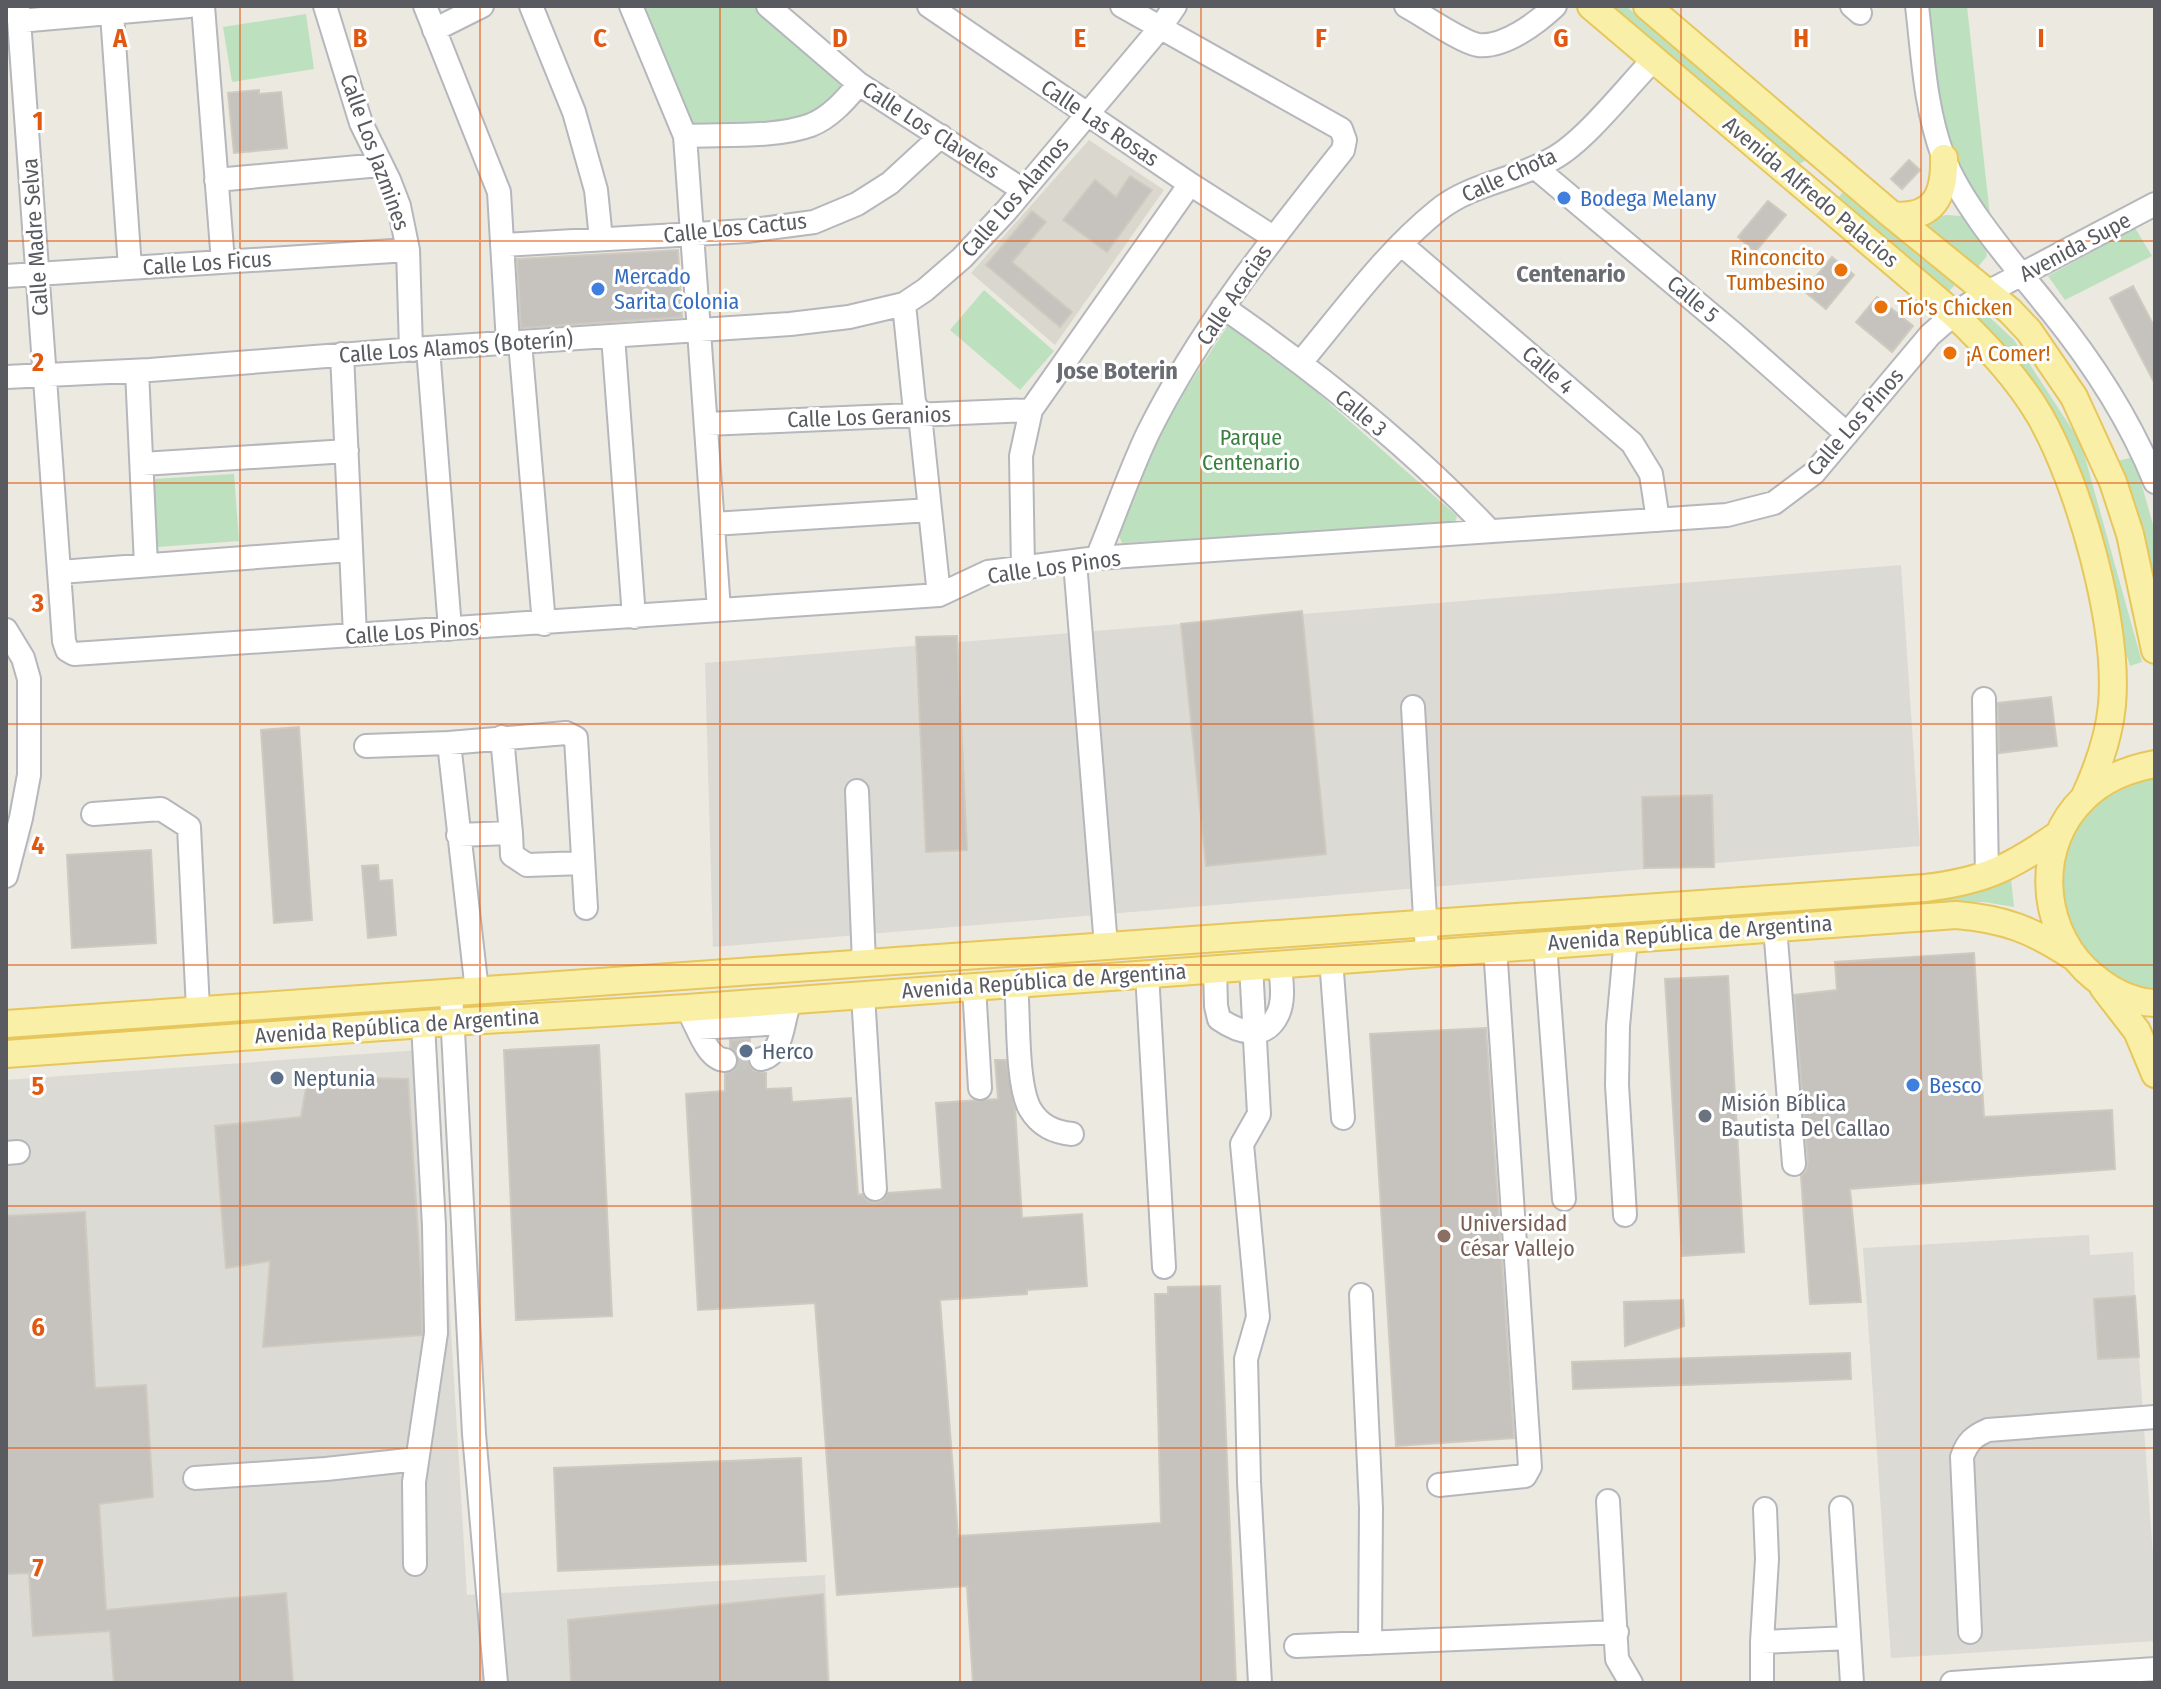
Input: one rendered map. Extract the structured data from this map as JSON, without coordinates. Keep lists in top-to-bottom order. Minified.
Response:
{"streets":{"main road":["Avenida Alfredo Palacios","Avenida República de Argentina"],"street":["Calle Las Rosas","Calle Los Claveles","Calle Los Jazmines","Calle Chota","Calle Los Alamos","Calle Los Cactus","Calle Madre Selva","Avenida Supe","Calle Los Ficus","Calle Acacias","Calle 5","Calle Los Alamos (Boterín)","Calle 4","Calle 3","Calle Los Geranios","Calle Los Pinos"]},"crossings":[["Calle Las Rosas","Calle Los Alamos"],["Calle Las Rosas","Calle Acacias"],["Calle Los Claveles","Calle Los Alamos"],["Calle Los Claveles","Calle Los Cactus"],["Calle Los Jazmines","Calle Los Ficus"],["Calle Los Jazmines","Calle Los Alamos (Boterín)"],["Calle Los Jazmines","Calle Los Pinos"],["Calle Chota","Avenida Alfredo Palacios"],["Calle Chota","Calle 5"],["Calle Chota","Calle 4"],["Calle Chota","Calle 3"],["Avenida Alfredo Palacios","Avenida Supe"],["Avenida Alfredo Palacios","Calle Los Pinos"],["Calle Los Alamos","Calle Acacias"],["Calle Los Alamos","Calle Los Alamos (Boterín)"],["Calle Madre Selva","Calle Los Ficus"],["Calle Madre Selva","Calle Los Alamos (Boterín)"],["Calle Madre Selva","Calle Los Pinos"],["Avenida Supe","Calle Los Pinos"],["Calle Acacias","Calle 3"],["Calle Acacias","Calle Los Pinos"],["Calle 5","Calle Los Pinos"],["Calle 4","Calle Los Pinos"],["Calle 3","Calle Los Pinos"]],"districts":["Centenario","Jose Boterin"],"parks":["Parque Centenario"],"places":["Bodega Melany","Rinconcito Tumbesino","Mercado Sarita Colonia","Tío's Chicken","¡A Comer!","Herco","Neptunia","Besco","Misión Bíblica Bautista Del Callao","Universidad César Vallejo"],"grid":{"columns":["A","B","C","D","E","F","G","H","I"],"rows":["1","2","3","4","5","6","7"]}}
